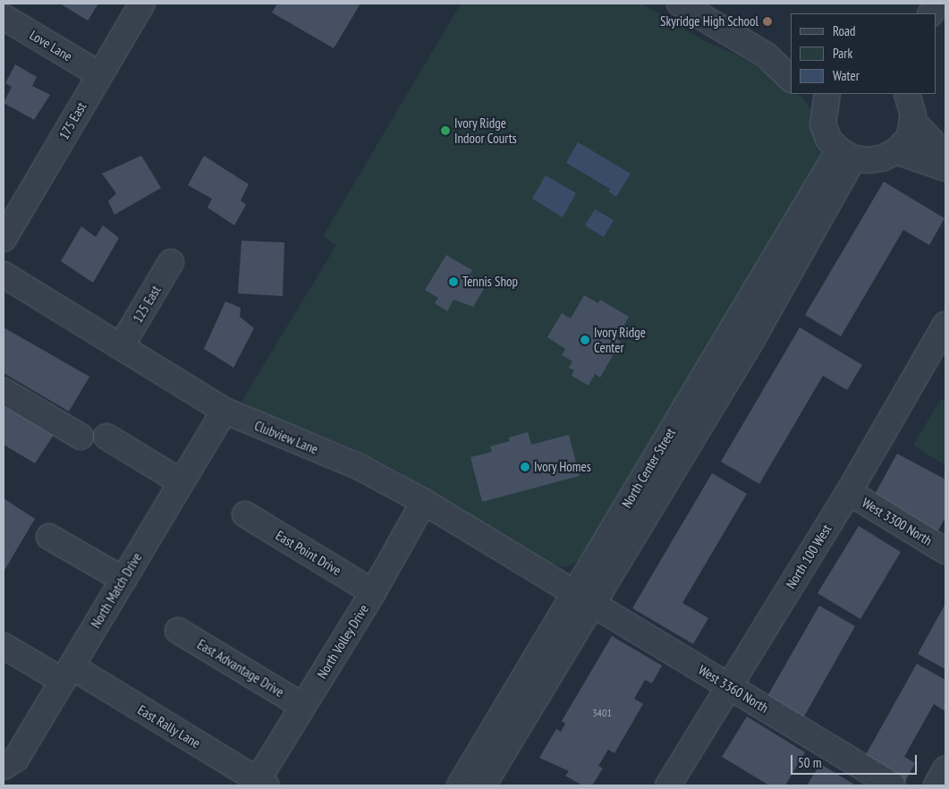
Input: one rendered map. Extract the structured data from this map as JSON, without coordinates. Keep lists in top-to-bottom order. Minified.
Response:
{"streets":{"street":["Love Lane","175 East","125 East","Clubview Lane","North Center Street","West 3300 North","East Point Drive","North 100 West","North Match Drive","North Volley Drive","East Advantage Drive","West 3360 North","East Rally Lane"]},"crossings":[["Love Lane","175 East"],["125 East","Clubview Lane"],["Clubview Lane","North Center Street"],["Clubview Lane","North Match Drive"],["Clubview Lane","North Volley Drive"],["Clubview Lane","West 3360 North"],["North Center Street","West 3360 North"],["West 3300 North","North 100 West"],["East Point Drive","North Volley Drive"],["North 100 West","West 3360 North"],["North Match Drive","East Rally Lane"],["North Volley Drive","East Advantage Drive"],["North Volley Drive","East Rally Lane"]],"places":["Skyridge High School","Ivory Ridge Indoor Courts","Tennis Shop","Ivory Ridge Center","Ivory Homes"],"house_numbers":["3401"],"legend":["Road","Park","Water"],"scale_bar":"50 m"}
